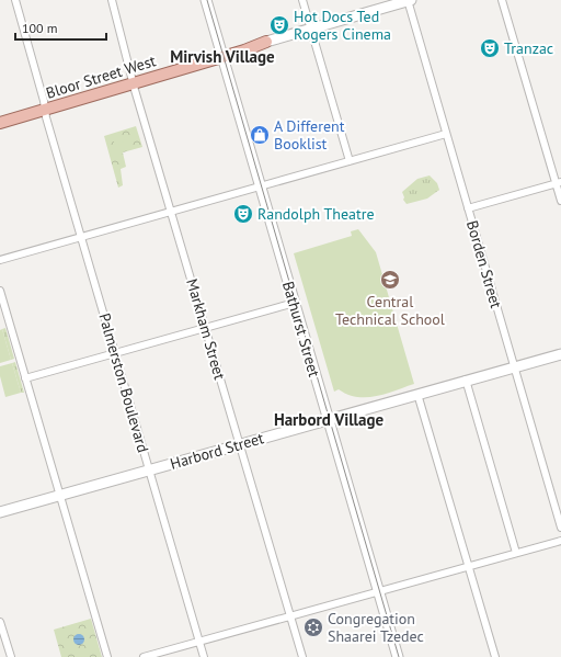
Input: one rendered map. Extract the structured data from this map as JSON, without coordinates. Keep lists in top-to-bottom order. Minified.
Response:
{"streets":{"main road":["Bloor Street West","Bathurst Street","Harbord Street"],"street":["Borden Street","Markham Street","Palmerston Boulevard"]},"crossings":[["Bloor Street West","Borden Street"],["Bloor Street West","Markham Street"],["Bloor Street West","Bathurst Street"],["Bloor Street West","Palmerston Boulevard"],["Borden Street","Harbord Street"],["Markham Street","Harbord Street"],["Bathurst Street","Harbord Street"],["Palmerston Boulevard","Harbord Street"]],"districts":["Mirvish Village","Harbord Village"],"places":{"theatre":["Hot Docs Ted Rogers Cinema","Tranzac","Randolph Theatre"],"shop":["A Different Booklist"],"school or university":["Central Technical School"],"synagogue":["Congregation Shaarei Tzedec"]},"scale_bar":"100 m"}
